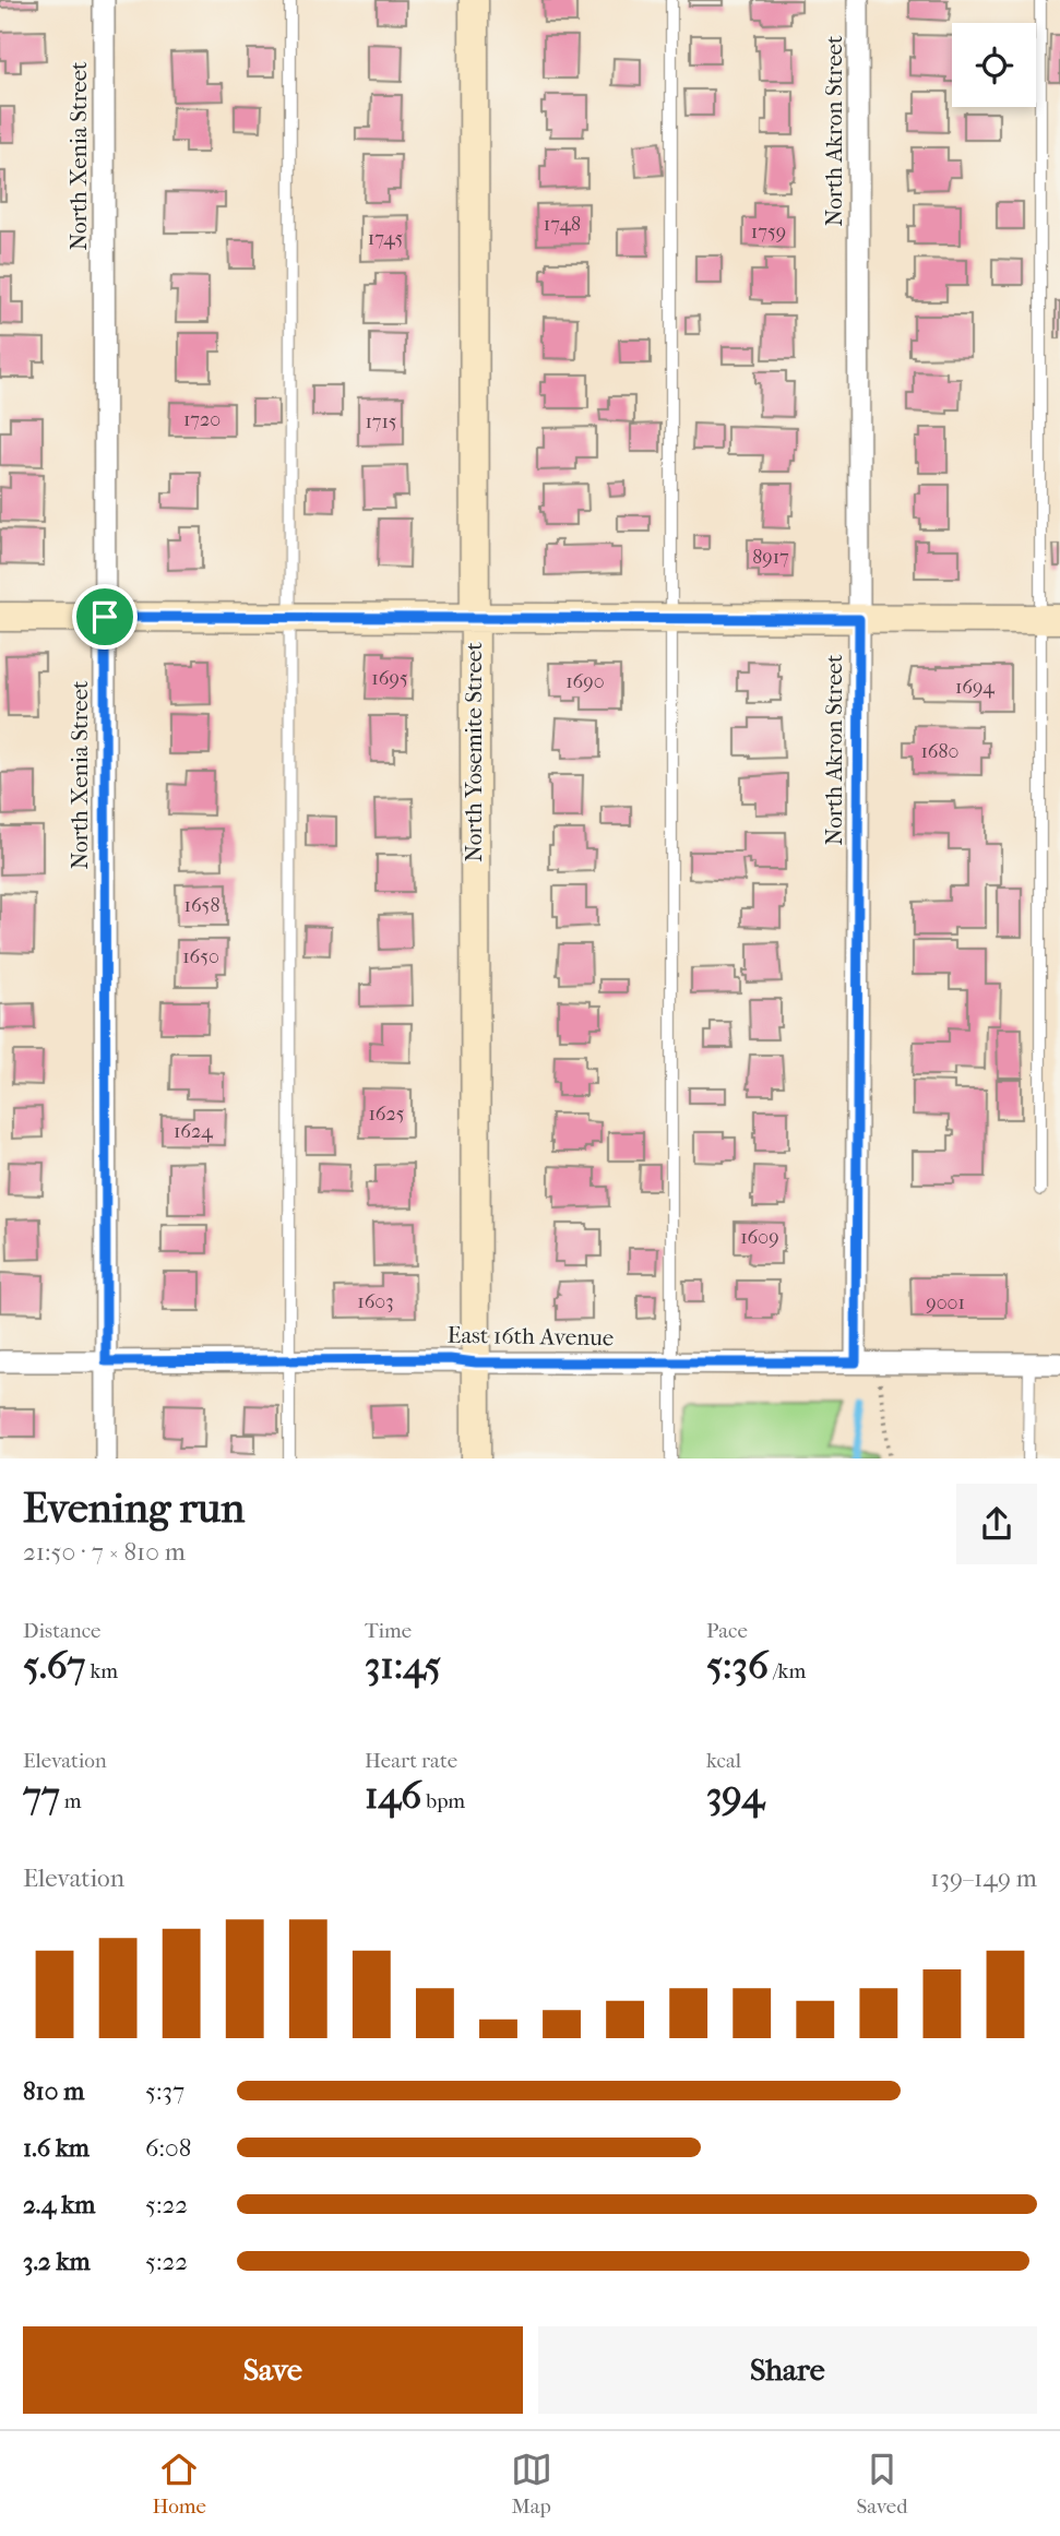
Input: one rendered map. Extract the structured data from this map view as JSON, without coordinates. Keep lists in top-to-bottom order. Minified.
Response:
{"streets":{"main road":["North Yosemite Street"],"street":["North Akron Street","North Xenia Street","East 16th Avenue"]},"crossings":[["North Akron Street","East 16th Avenue"],["North Xenia Street","East 16th Avenue"],["North Yosemite Street","East 16th Avenue"]],"house_numbers":["1748","1759","1745","1720","1715","8917","1695","1690","1694","1680","1658","1650","1625","1624","1609","1603","9001"],"page":{"heading":["Evening run","21:50 · 7 × 810 m"],"stats":[["Distance","5.67 km"],["Time","31:45"],["Pace","5:36 /km"],["Elevation","77 m"],["Heart rate","146 bpm"],["kcal","394"]],"chart":["Elevation","139–149 m"],"list":[{"name":"810 m","note":"5:37"},{"name":"1.6 km","note":"6:08"},{"name":"2.4 km","note":"5:22"},{"name":"3.2 km","note":"5:22"}],"buttons":["Save","Share"],"tabs":["Home","Map","Saved"]}}
